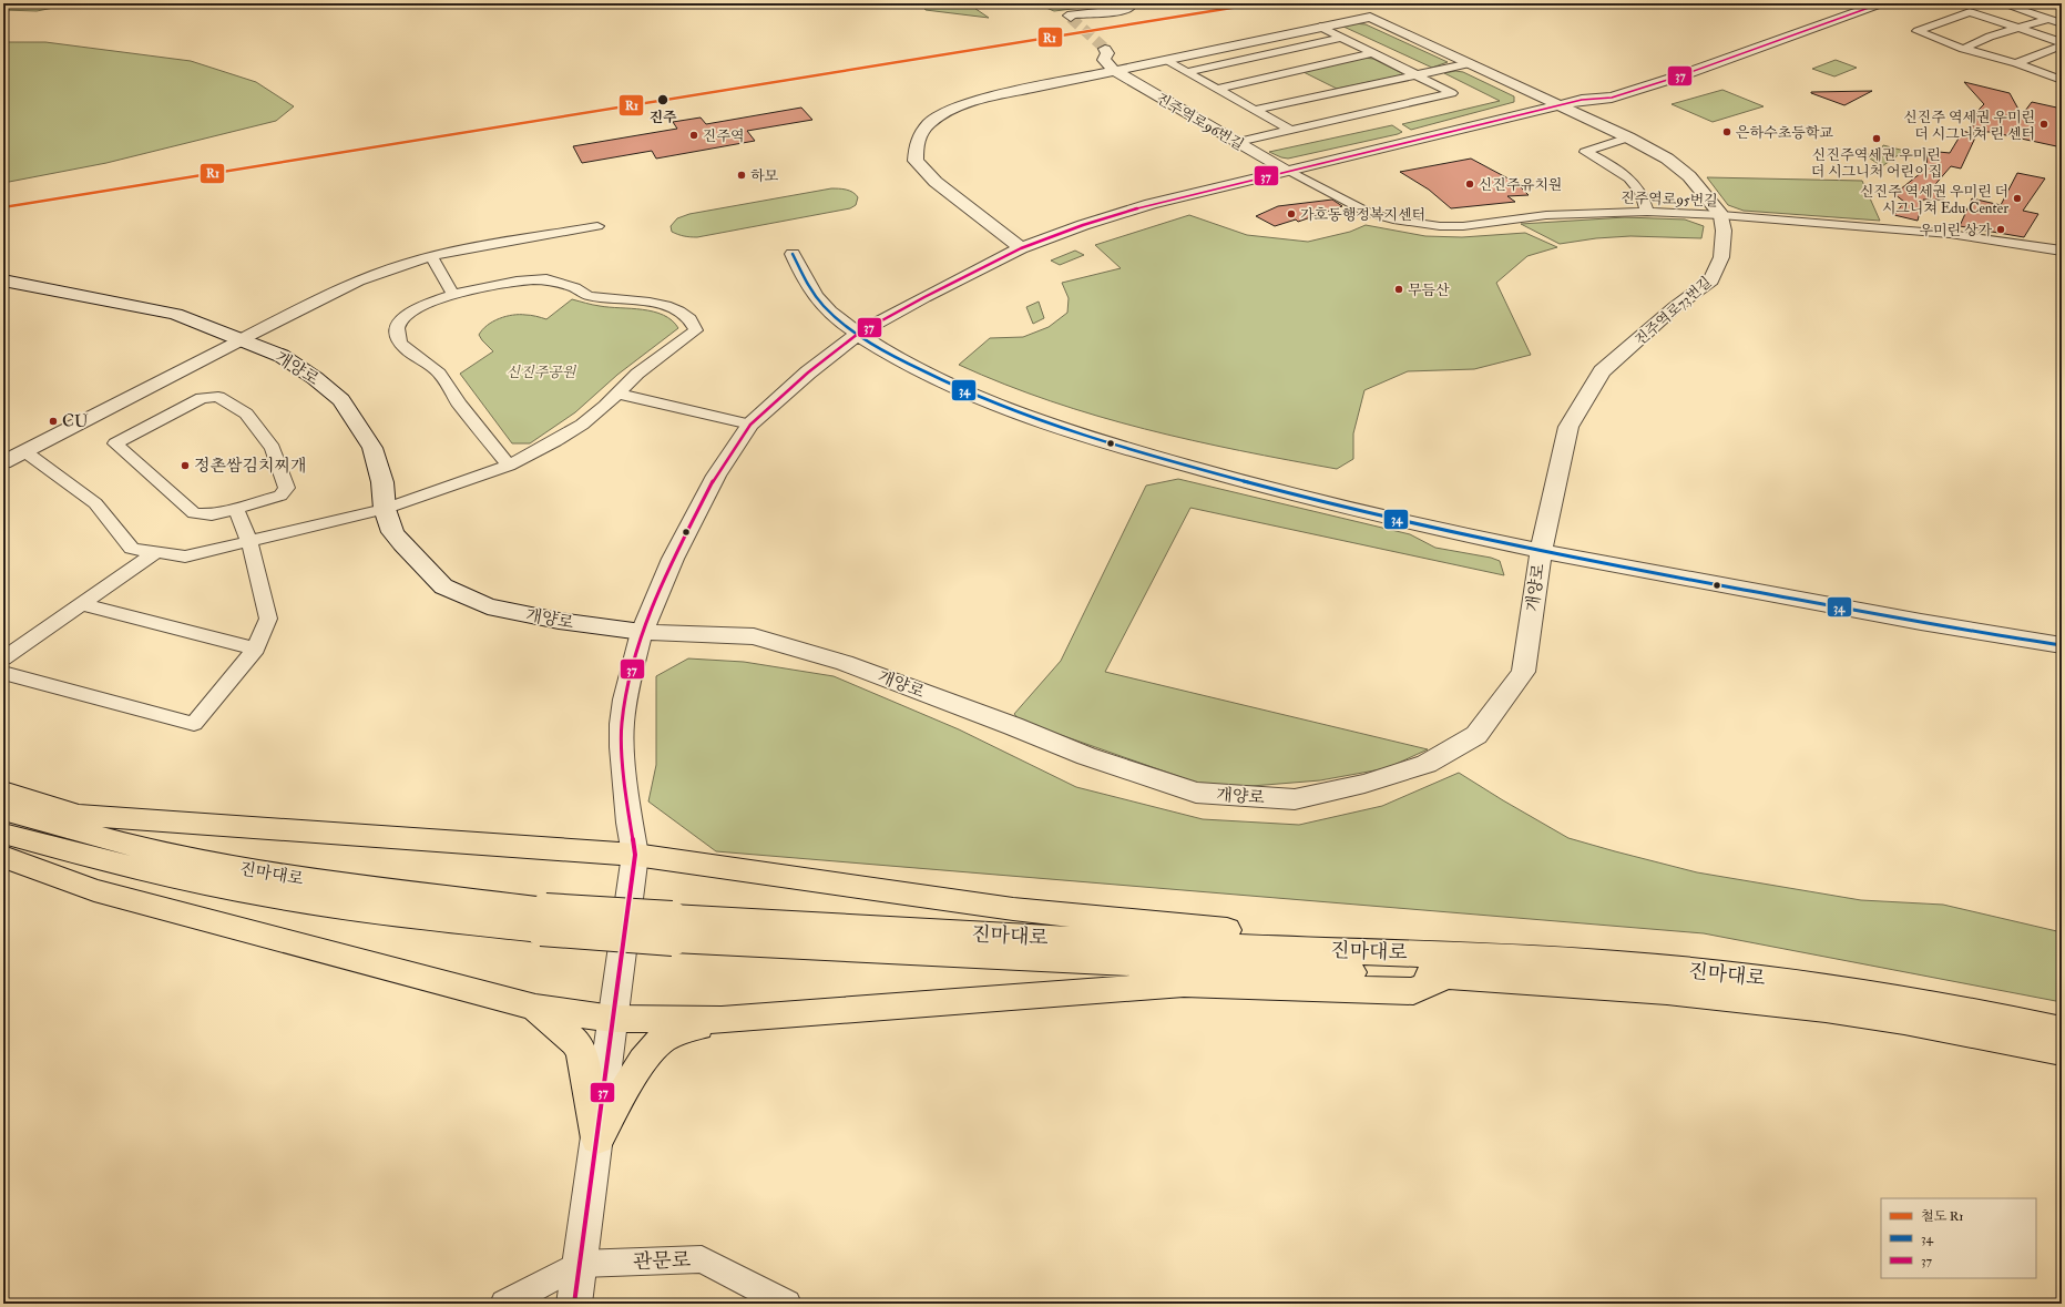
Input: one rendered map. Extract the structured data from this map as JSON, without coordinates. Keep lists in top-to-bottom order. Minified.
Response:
{"streets":{"highway":["진마대로"],"main road":["개양로"],"street":["진주역로96번길","진주역로95번길","진주역로73번길","관문로"]},"crossings":[["진주역로96번길","진주역로95번길"],["진주역로95번길","진주역로73번길"],["진주역로73번길","개양로"]],"parks":["신진주공원"],"places":["진주","신진주 역세권 우미린 더 시그니쳐 린 센터","은하수초등학교","진주역","신진주역세권 우미린 더 시그니처 어린이집","하모","신진주유치원","신진주 역세권 우미린 더 시그니쳐 Edu Center","가호동행정복지센터","우미린 상가","무듬산","CU","정촌쌈김치찌개"],"lines":["rail line R1","transit line 37","transit line 34"],"legend":["철도 R1","34","37"]}
